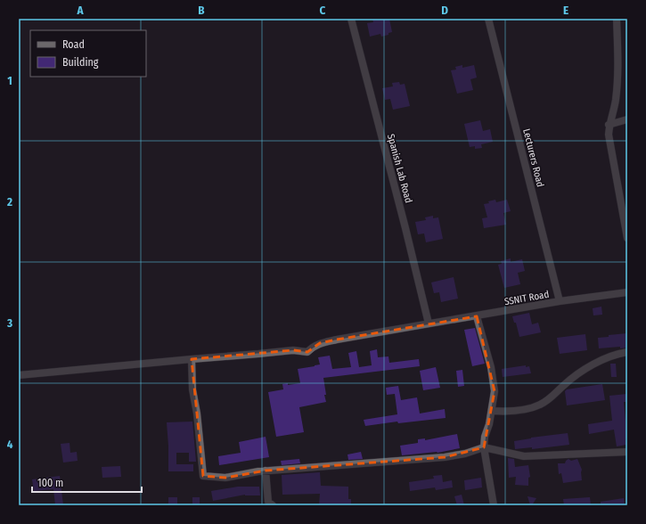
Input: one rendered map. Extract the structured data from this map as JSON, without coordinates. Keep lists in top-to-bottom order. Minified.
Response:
{"streets":{"street":["Lecturers Road","Spanish Lab Road","SSNIT Road"]},"crossings":[["Lecturers Road","SSNIT Road"],["Spanish Lab Road","SSNIT Road"]],"legend":["Road","Building"],"scale_bar":"100 m","grid":{"columns":["A","B","C","D","E"],"rows":["1","2","3","4"]}}
